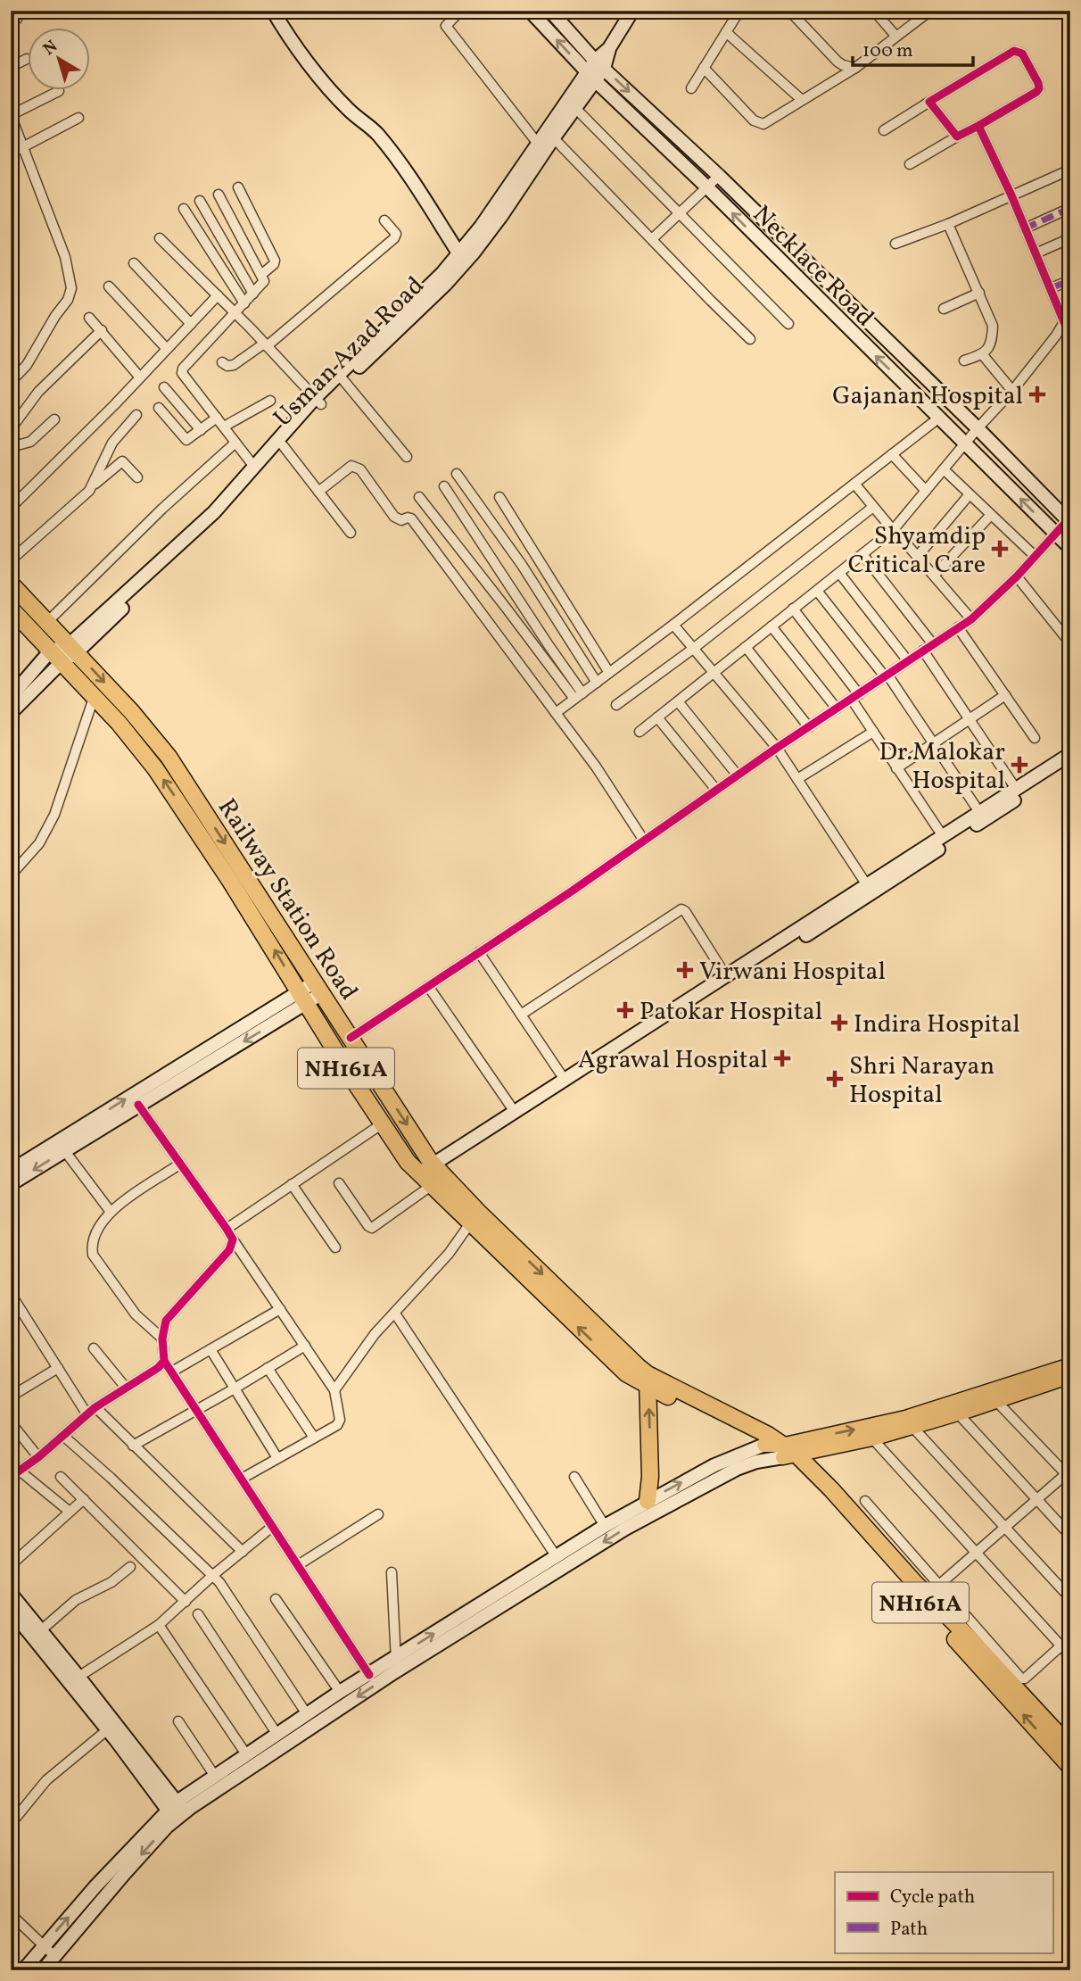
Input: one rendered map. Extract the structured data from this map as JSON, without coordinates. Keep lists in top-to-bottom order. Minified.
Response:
{"streets":{"highway":["Railway Station Road","NH161A"],"main road":["Necklace Road","Usman Azad Road"]},"crossings":[["Necklace Road","Usman Azad Road"],["Usman Azad Road","Railway Station Road"],["Railway Station Road","NH161A"]],"places":{"health":["Gajanan Hospital","Shyamdip Critical Care","Dr.Malokar Hospital","Virwani Hospital","Patokar Hospital","Indira Hospital","Agrawal Hospital","Shri Narayan Hospital"]},"legend":["Cycle path","Path"],"scale_bar":"100 m","north":"top left"}
